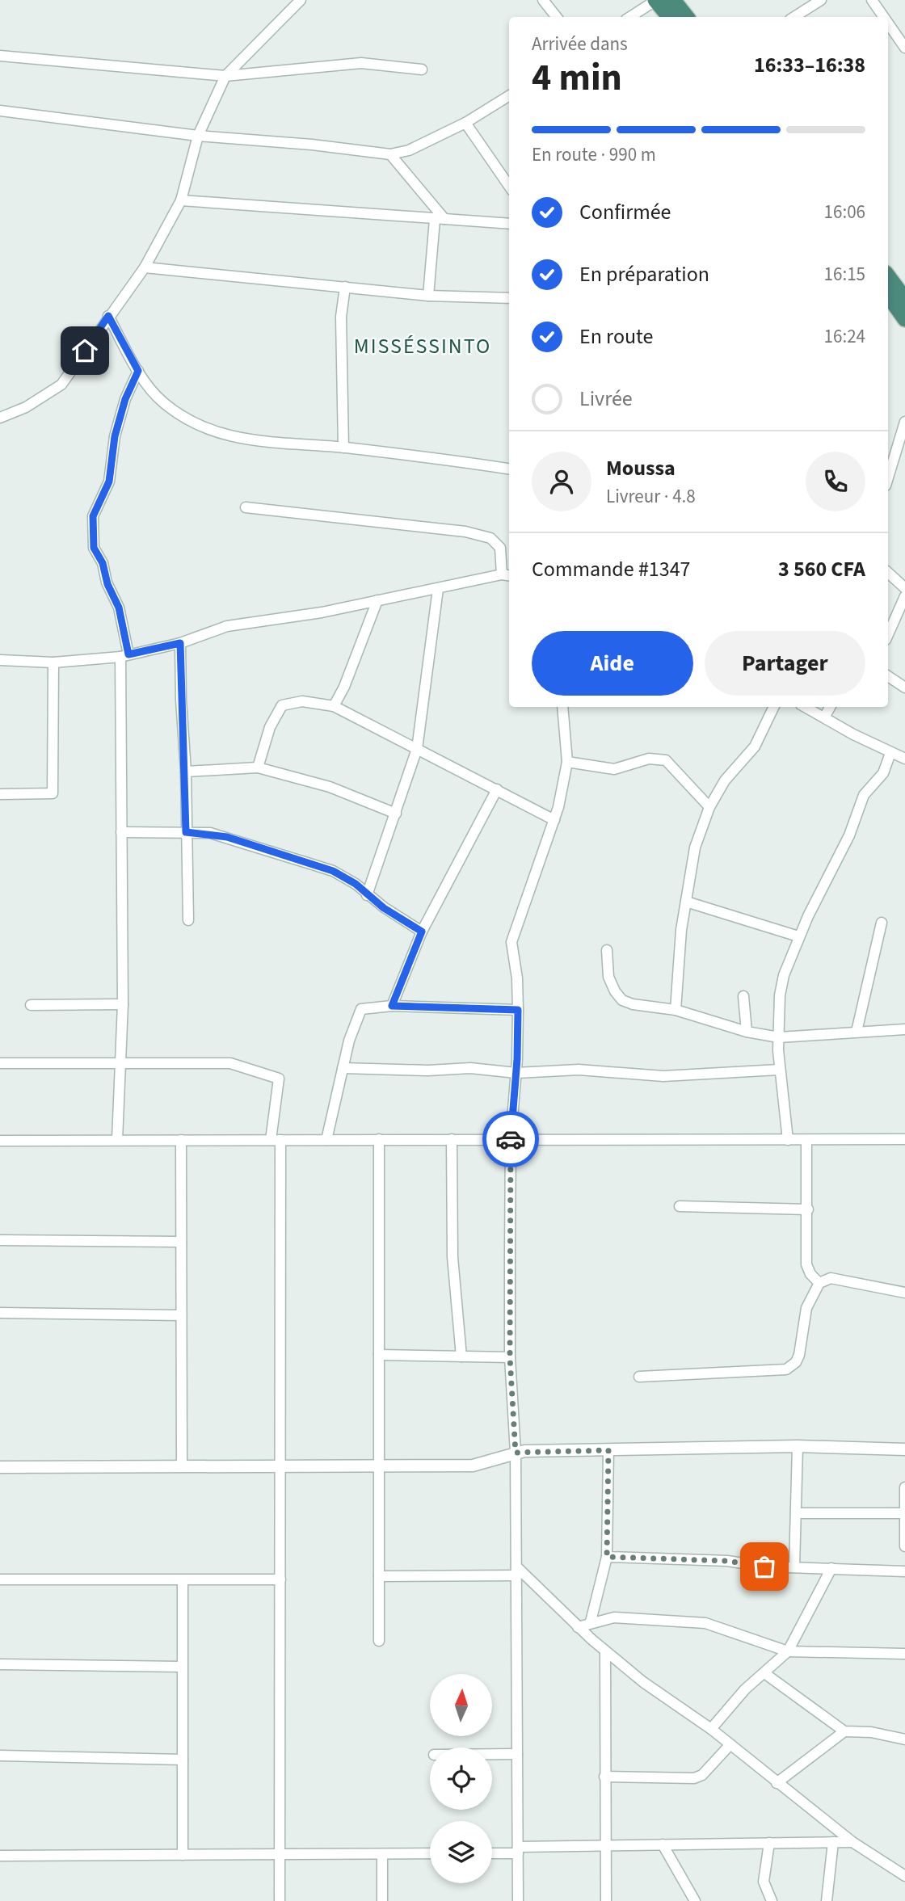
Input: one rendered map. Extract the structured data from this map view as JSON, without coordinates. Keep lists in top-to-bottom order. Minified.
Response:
{"districts":["MISSÉSSINTO"],"north":"top","page":{"heading":["4 min","Arrivée dans","16:33–16:38"],"panel":["Moussa","Livreur · 4.8","Commande #1347","3 560 CFA"],"bar":"En route · 990 m","list":[["Confirmée","16:06"],["En préparation","16:15"],["En route","16:24"],"Livrée"],"buttons":["Aide","Partager"]}}
